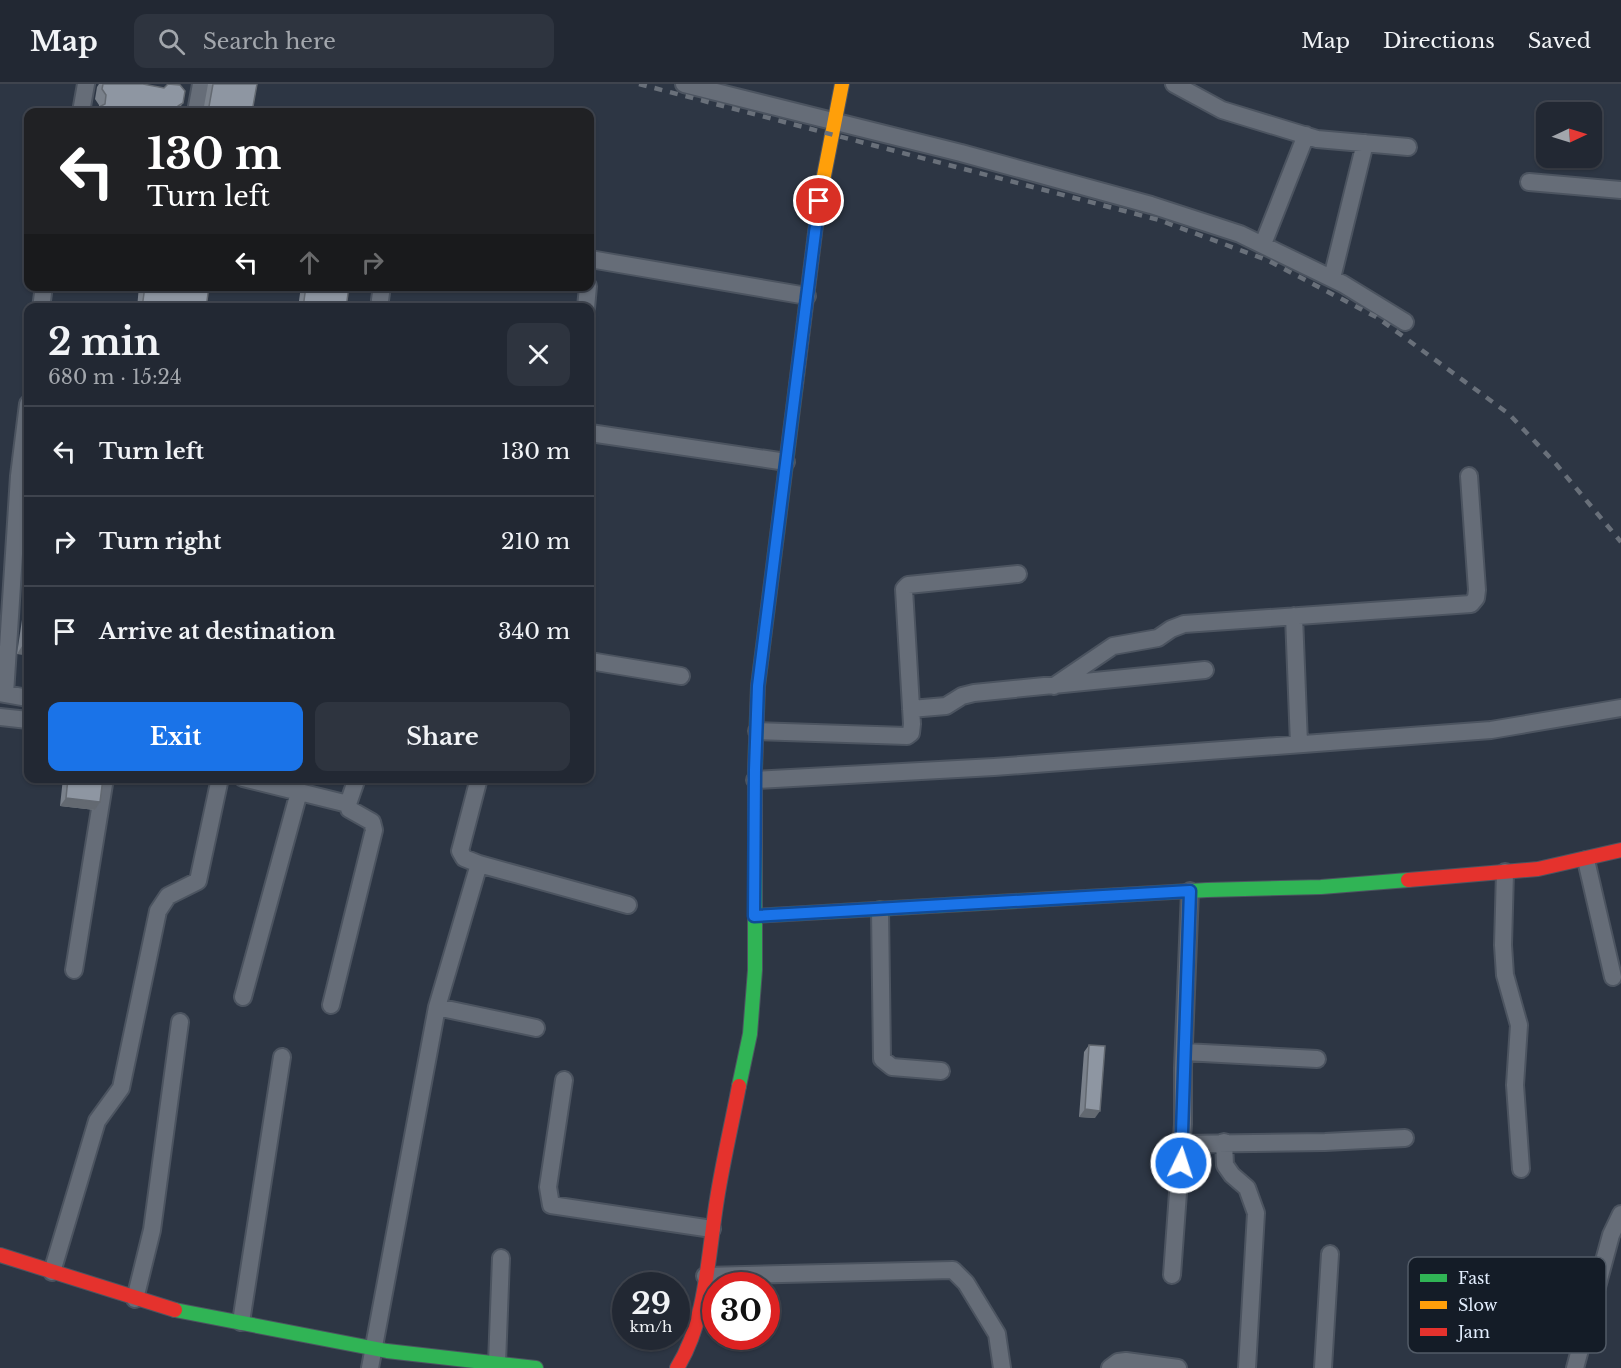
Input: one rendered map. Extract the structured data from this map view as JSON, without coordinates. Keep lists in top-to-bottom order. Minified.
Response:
{"legend":["Fast","Slow","Jam"],"north":"right","page":{"header":"Map","search":"Search here","nav":["Map","Directions","Saved"],"turn":["130 m","Turn left"],"heading":["2 min","680 m · 15:24"],"list":[{"name":"Turn left","value":"130 m"},{"name":"Turn right","value":"210 m"},{"name":"Arrive at destination","value":"340 m"}],"buttons":["Exit","Share"],"speed":"29 km/h","limit":"30"}}
